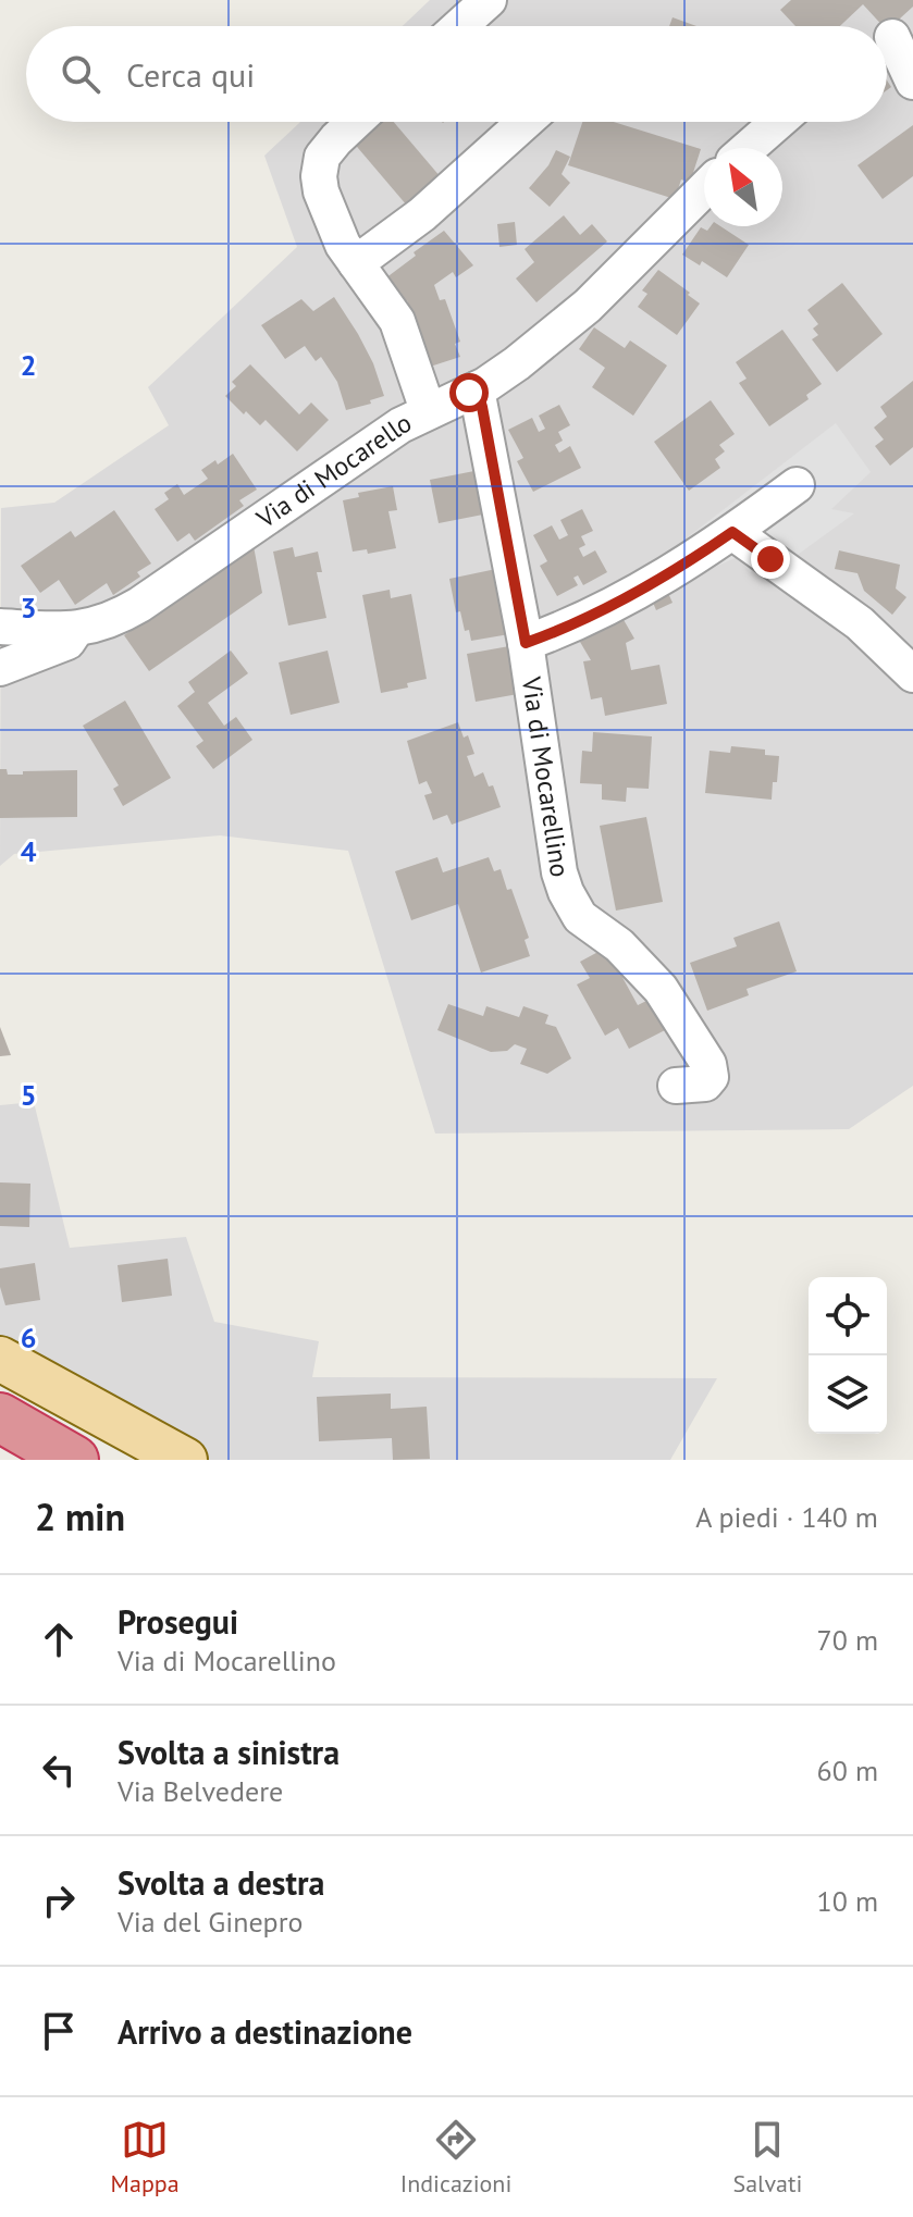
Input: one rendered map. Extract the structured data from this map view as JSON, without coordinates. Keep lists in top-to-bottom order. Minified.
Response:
{"streets":{"street":["Via di Mocarello","Via di Mocarellino"]},"crossings":[["Via di Mocarello","Via di Mocarellino"]],"north":"top left","page":{"search":"Cerca qui","heading":["2 min","A piedi · 140 m"],"list":[["Prosegui","Via di Mocarellino","70 m"],["Svolta a sinistra","Via Belvedere","60 m"],["Svolta a destra","Via del Ginepro","10 m"],"Arrivo a destinazione"],"nav":["Mappa","Indicazioni","Salvati"]},"grid":{"rows":["2","3","4","5","6"]}}
